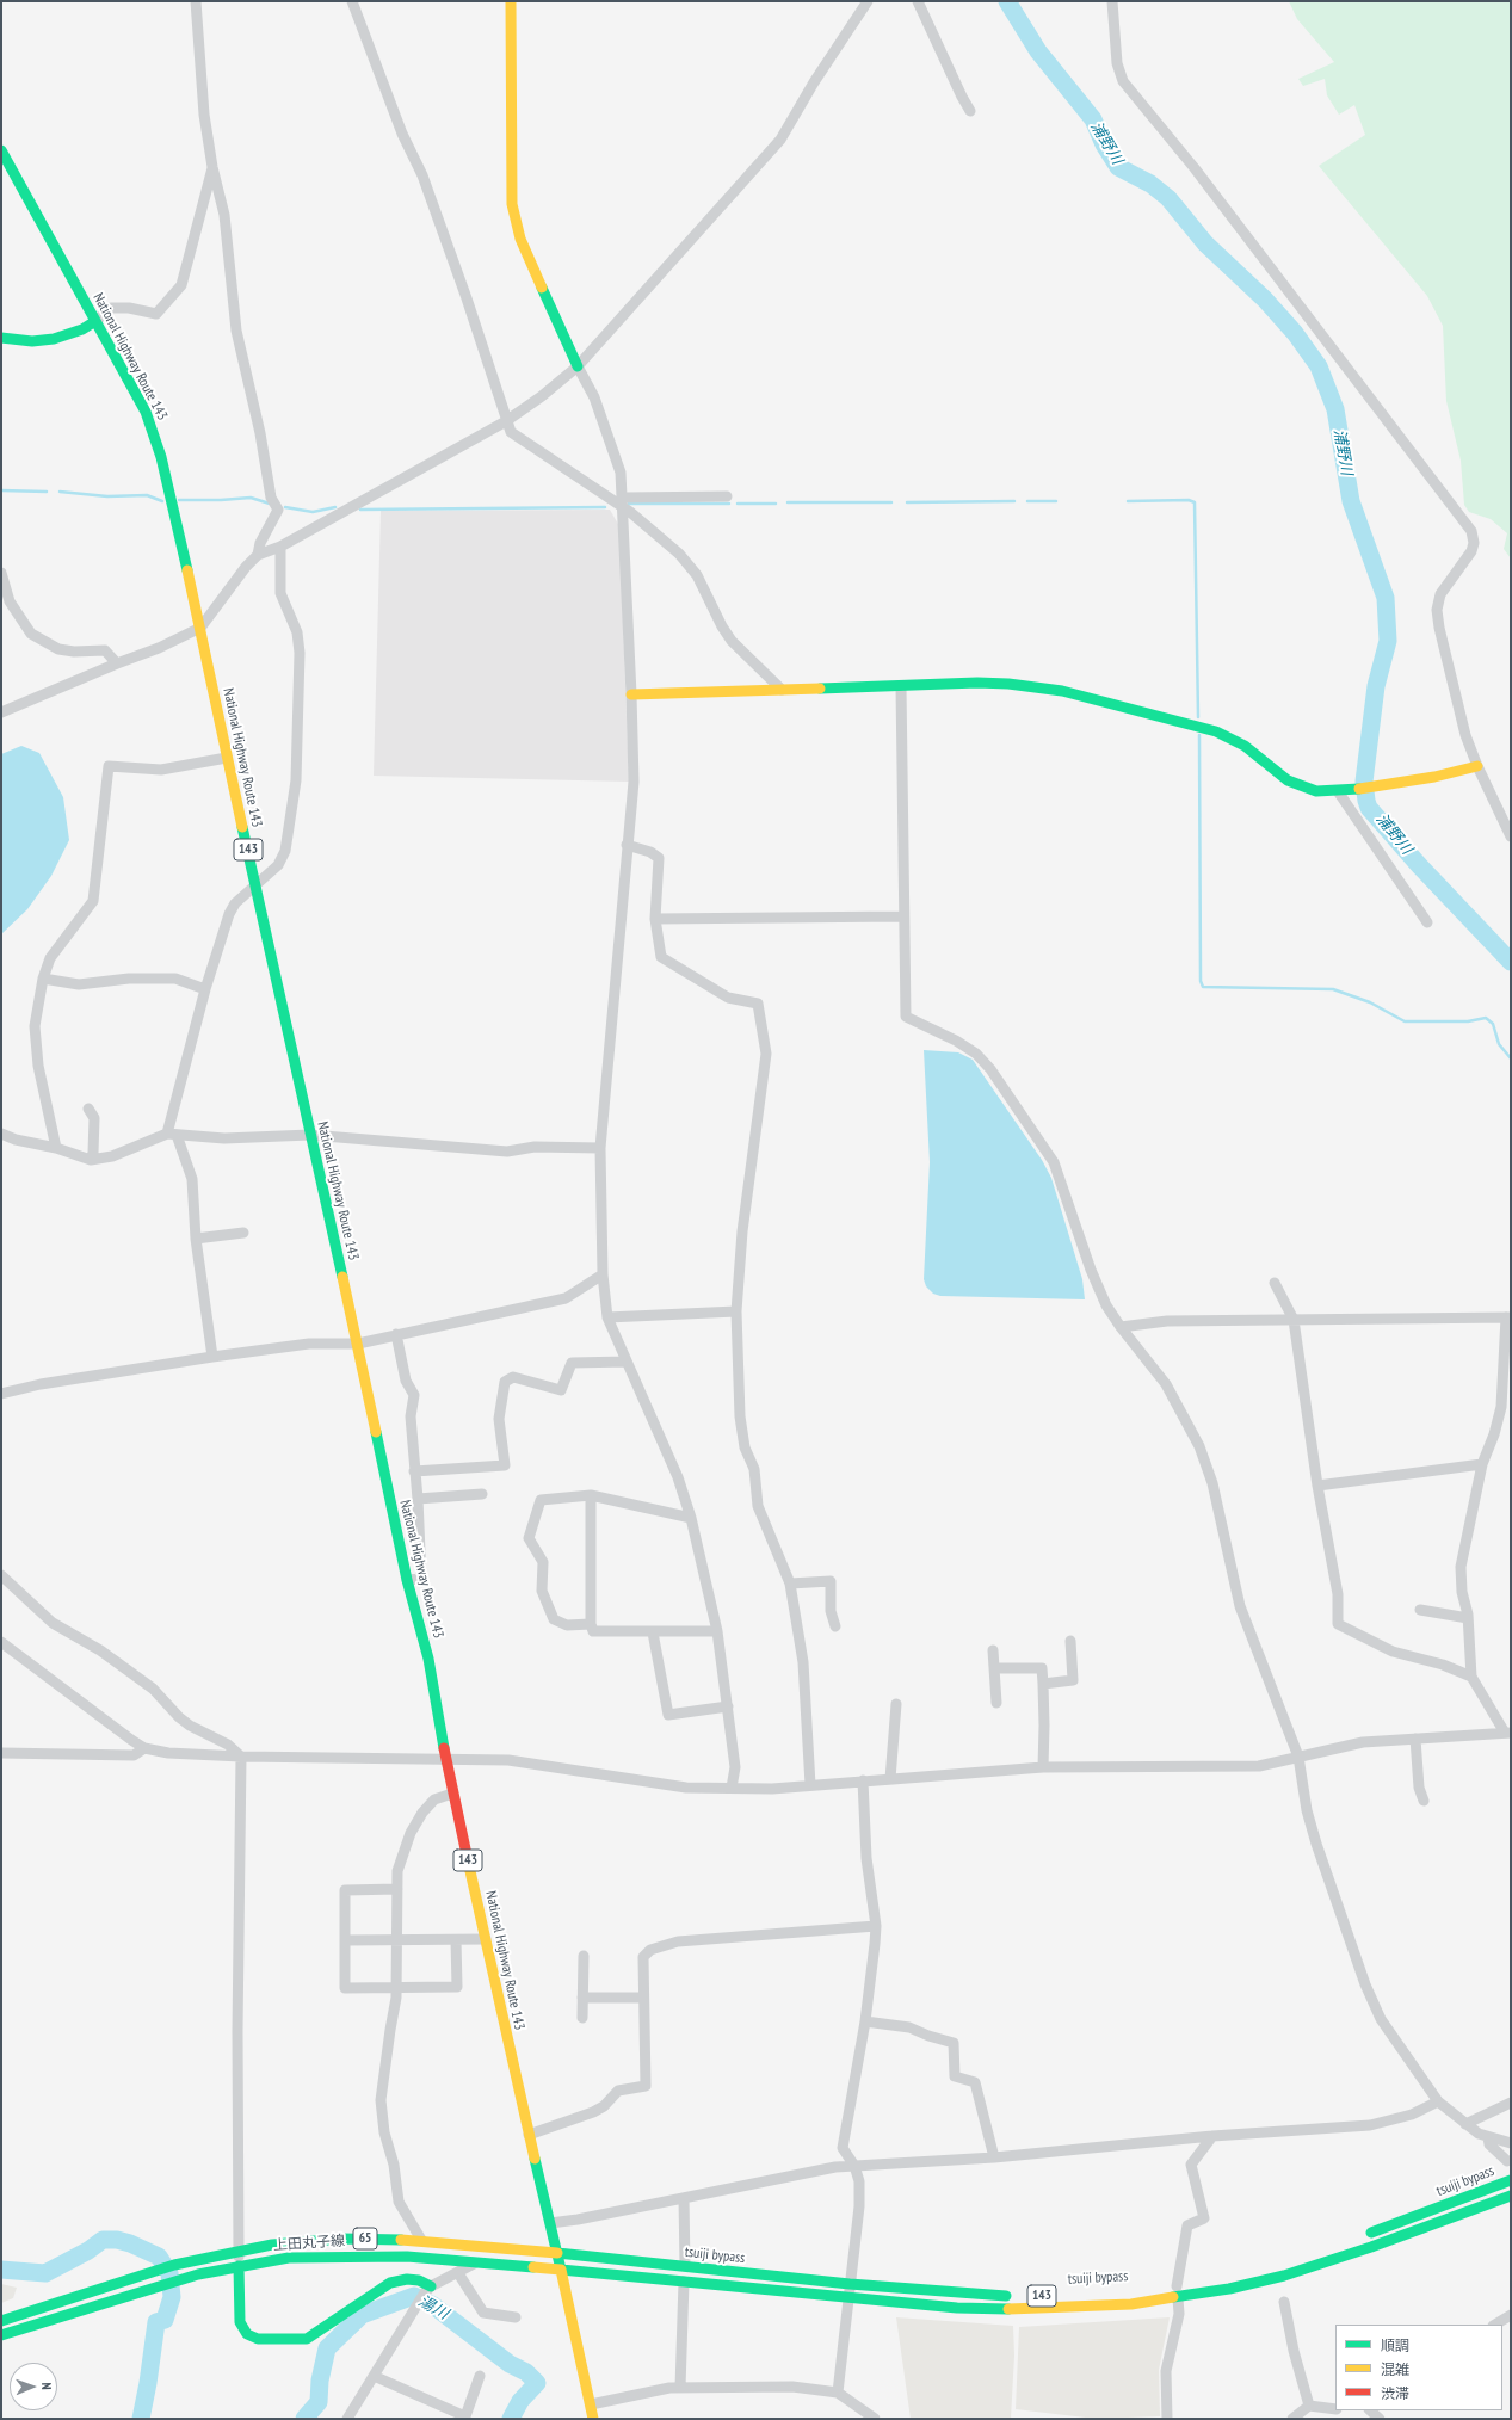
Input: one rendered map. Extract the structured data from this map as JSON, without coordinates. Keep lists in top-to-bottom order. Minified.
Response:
{"streets":{"main road":["National Highway Route 143","143","tsuiji bypass","65","上田丸子線"]},"crossings":[["National Highway Route 143","tsuiji bypass"],["National Highway Route 143","上田丸子線"],["tsuiji bypass","上田丸子線"]],"water":["浦野川","湯川"],"legend":["順調","混雑","渋滞"],"north":"right"}
